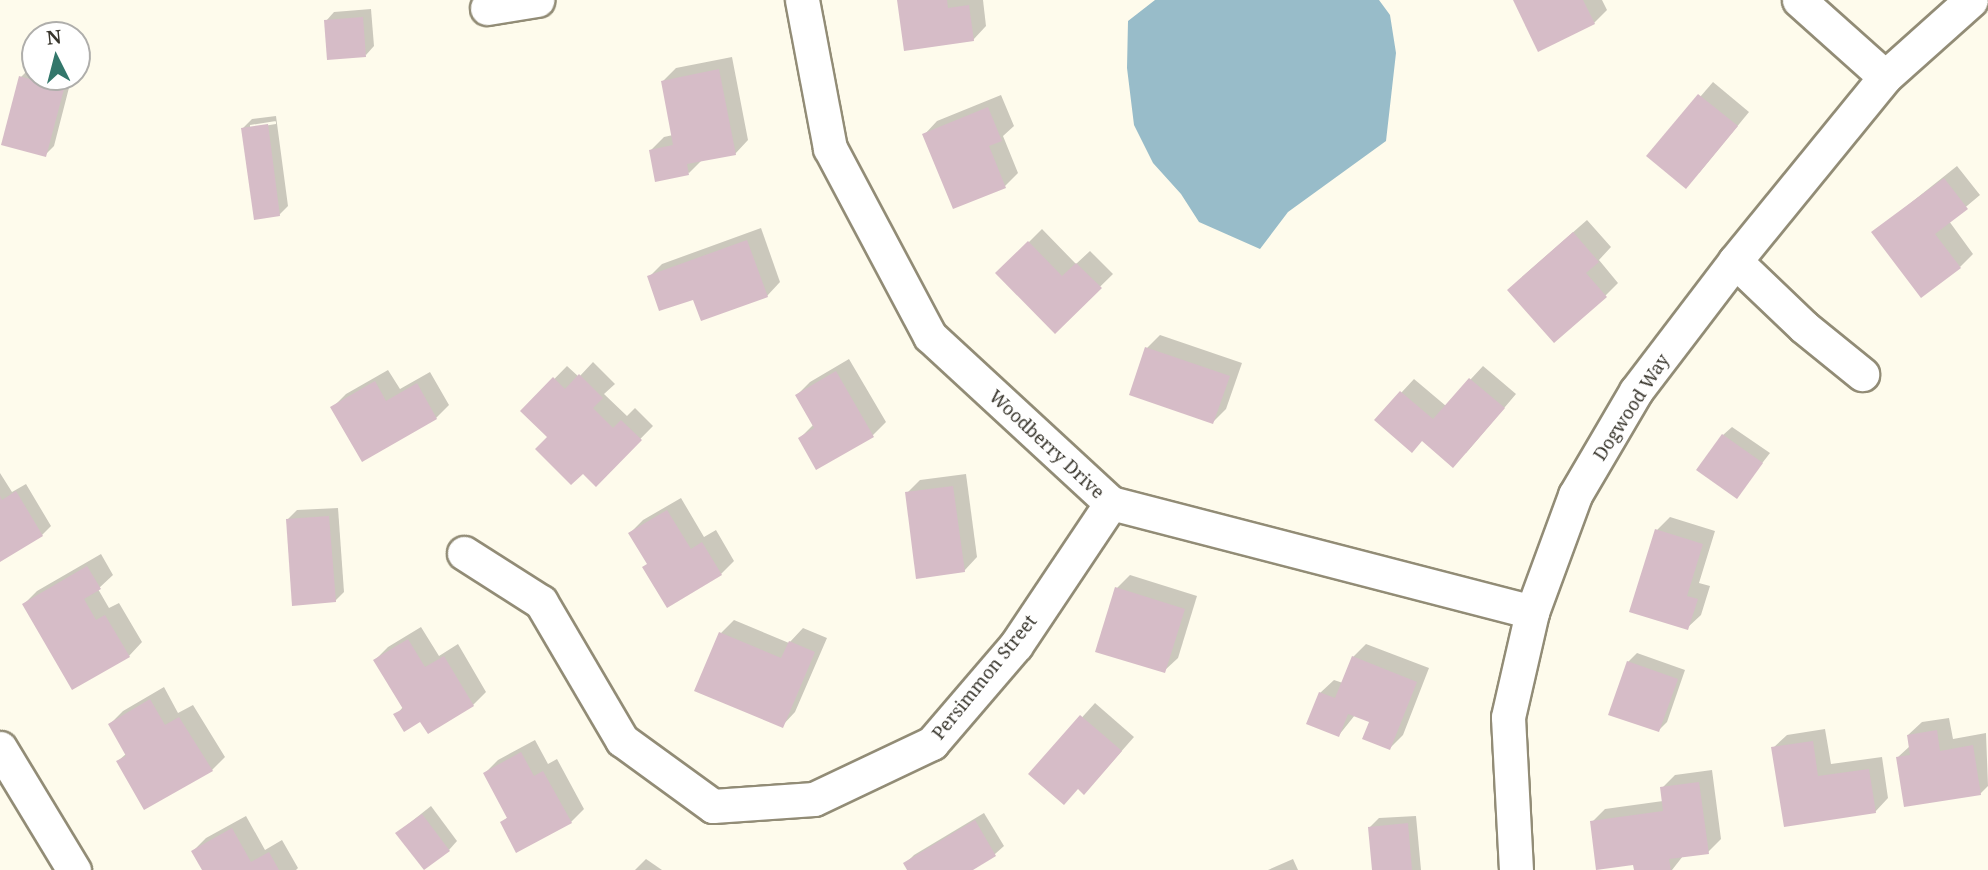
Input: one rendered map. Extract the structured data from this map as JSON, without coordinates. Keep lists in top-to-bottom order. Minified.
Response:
{"streets":{"street":["Dogwood Way","Woodberry Drive","Persimmon Street"]},"crossings":[["Dogwood Way","Woodberry Drive"],["Woodberry Drive","Persimmon Street"]],"north":"top"}
